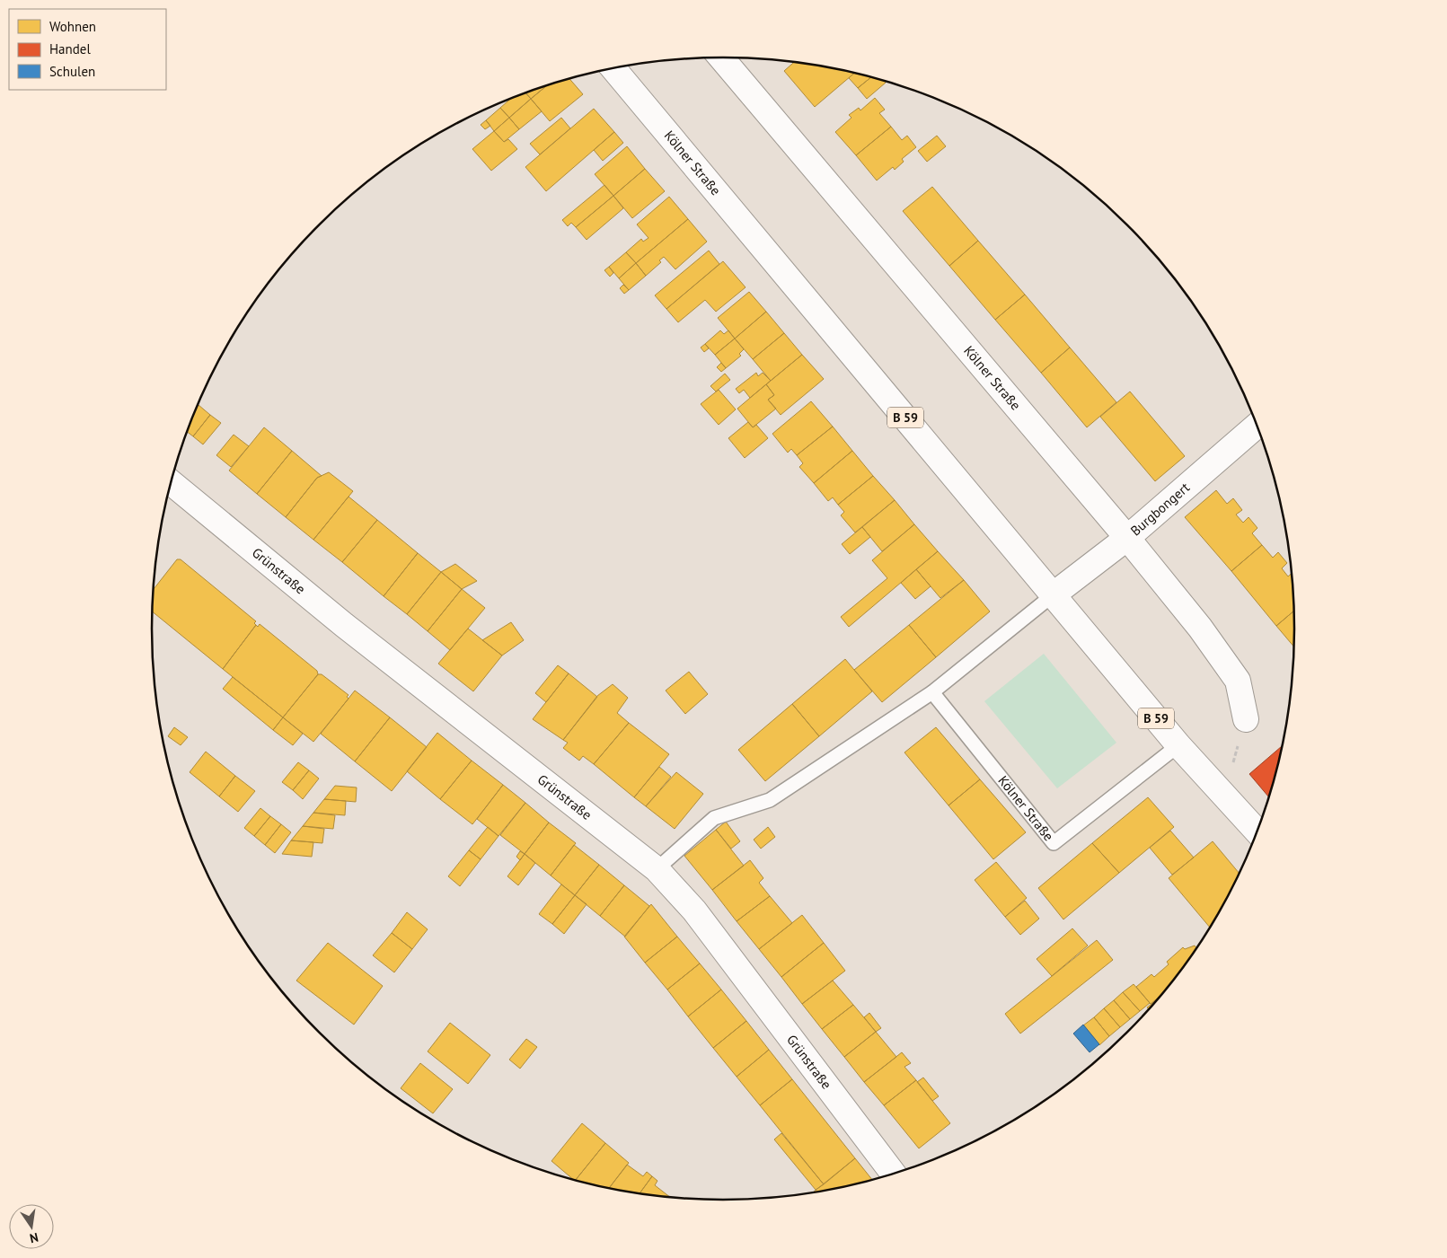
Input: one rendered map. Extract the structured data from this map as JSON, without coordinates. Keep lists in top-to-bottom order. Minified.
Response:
{"streets":{"street":["Kölner Straße","B 59","Burgbongert","Grünstraße"]},"crossings":[["Kölner Straße","Burgbongert"]],"legend":["Wohnen","Handel","Schulen"],"north":"bottom"}
